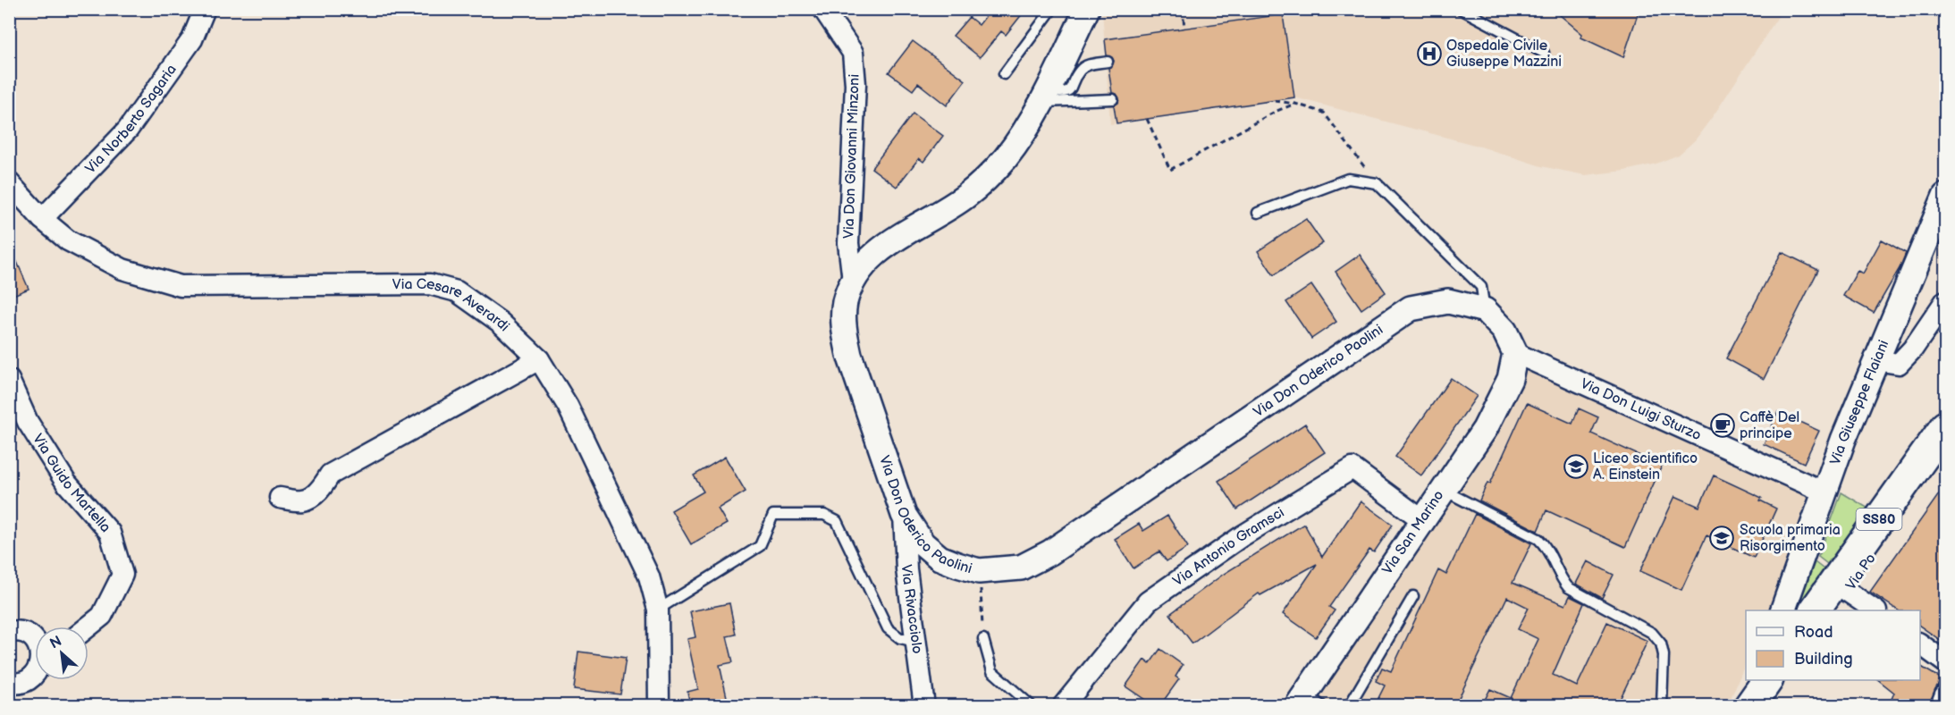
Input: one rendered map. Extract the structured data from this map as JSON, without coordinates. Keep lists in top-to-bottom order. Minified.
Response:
{"streets":{"main road":["SS80","Via Po"],"street":["Via Norberto Sagaria","Via Don Giovanni Minzoni","Via Cesare Averardi","Via Don Oderico Paolini","Via Giuseppe Flaiani","Via Don Luigi Sturzo","Via Guido Martella","Via San Marino","Via Antonio Gramsci","Via Rivacciolo"]},"crossings":[["Via Norberto Sagaria","Via Cesare Averardi"],["Via Don Giovanni Minzoni","Via Don Oderico Paolini"],["Via Don Oderico Paolini","Via Rivacciolo"],["Via Giuseppe Flaiani","Via Don Luigi Sturzo"],["Via Don Luigi Sturzo","Via San Marino"],["Via San Marino","Via Antonio Gramsci"]],"places":{"hospital":["Ospedale Civile Giuseppe Mazzini"],"cafe":["Caffè Del principe"],"school or university":["Liceo scientifico A. Einstein","Scuola primaria Risorgimento"]},"legend":["Road","Building"],"north":"top left"}
